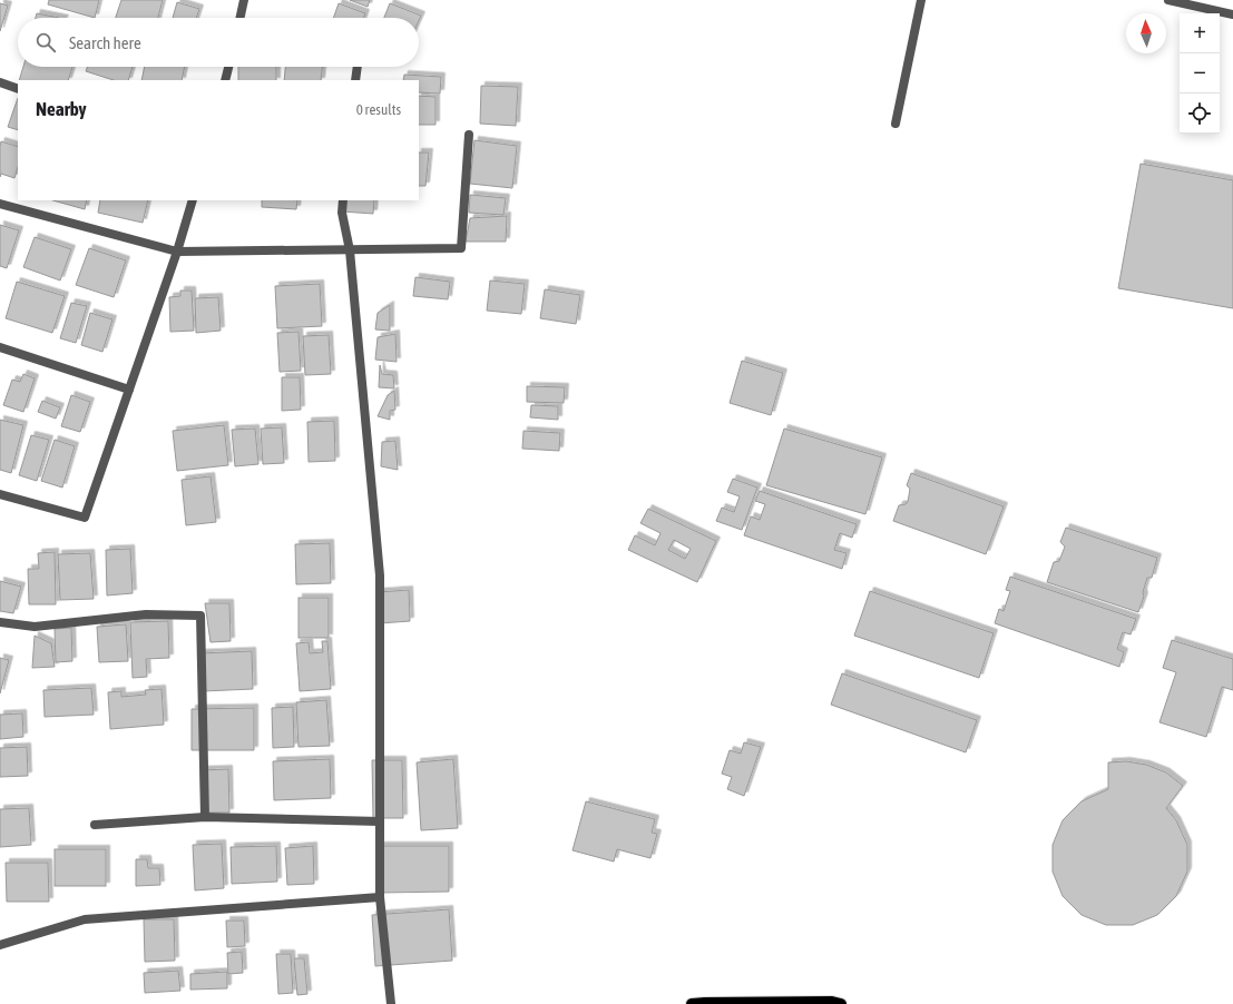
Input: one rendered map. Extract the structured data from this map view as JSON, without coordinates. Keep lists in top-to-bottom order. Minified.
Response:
{"north":"top","page":{"map_buttons":["+","−"],"search":"Search here","heading":["Nearby","0 results"]}}
